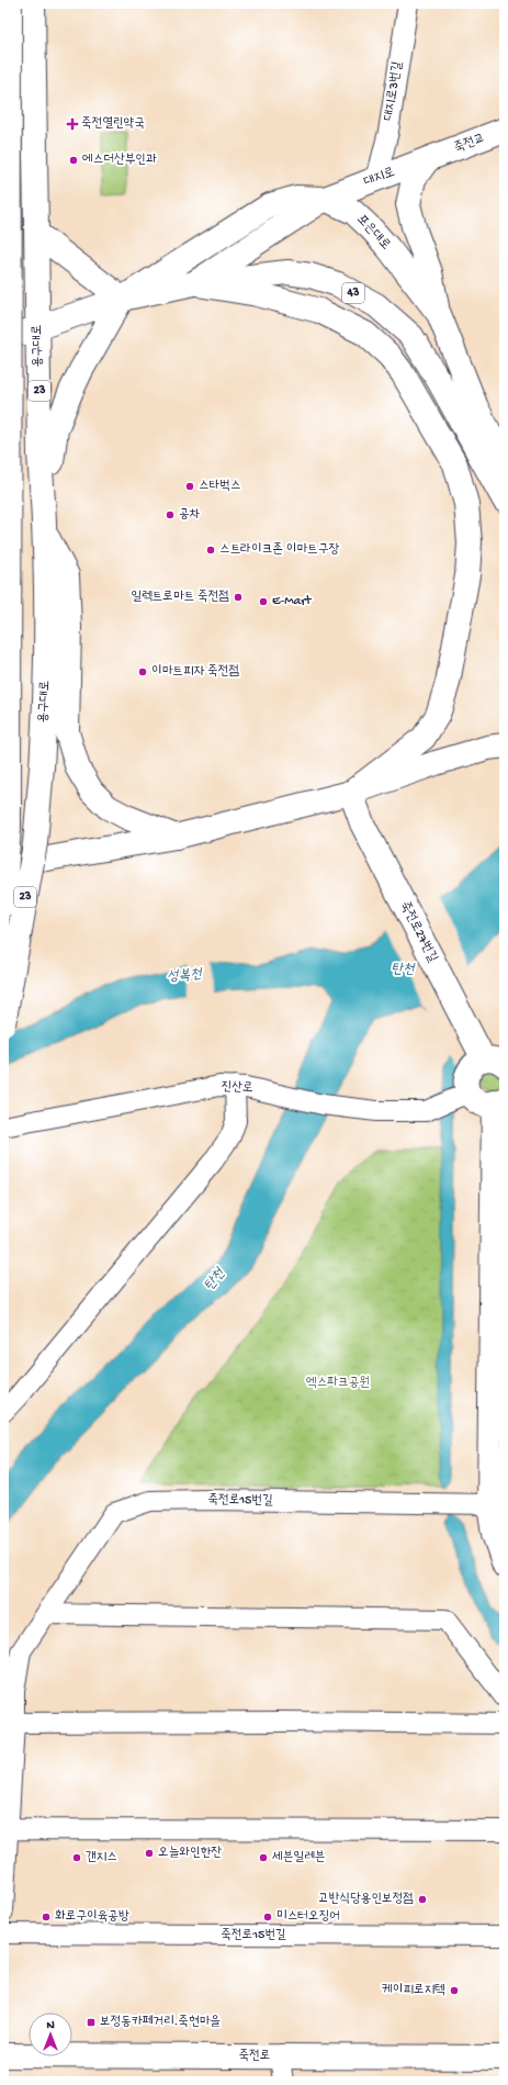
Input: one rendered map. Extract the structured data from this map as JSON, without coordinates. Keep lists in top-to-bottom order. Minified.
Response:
{"streets":{"main road":["죽전교","대지로","포은대로","43","용구대로","23","죽전로27번길","죽전로"],"street":["대지로3번길","진산로","죽전로15번길"]},"crossings":[["대지로3번길","대지로"],["죽전교","대지로"],["대지로","포은대로"],["포은대로","용구대로"]],"water":["탄천","성복천"],"parks":["엑스파크공원"],"places":{"health":["죽전열린약국"],"other":["에스더산부인과","스타벅스","공차","스트라이크존 이마트구장","일렉트로마트 죽전점","E-Mart","이마트피자 죽전점","오늘와인한잔","갠지스","세븐일레븐","고반식당용인보정점","화로구이육공방","미스터오징어","케이피로지텍"],"transit":["보정동카페거리.죽현마을"]},"north":"top"}
